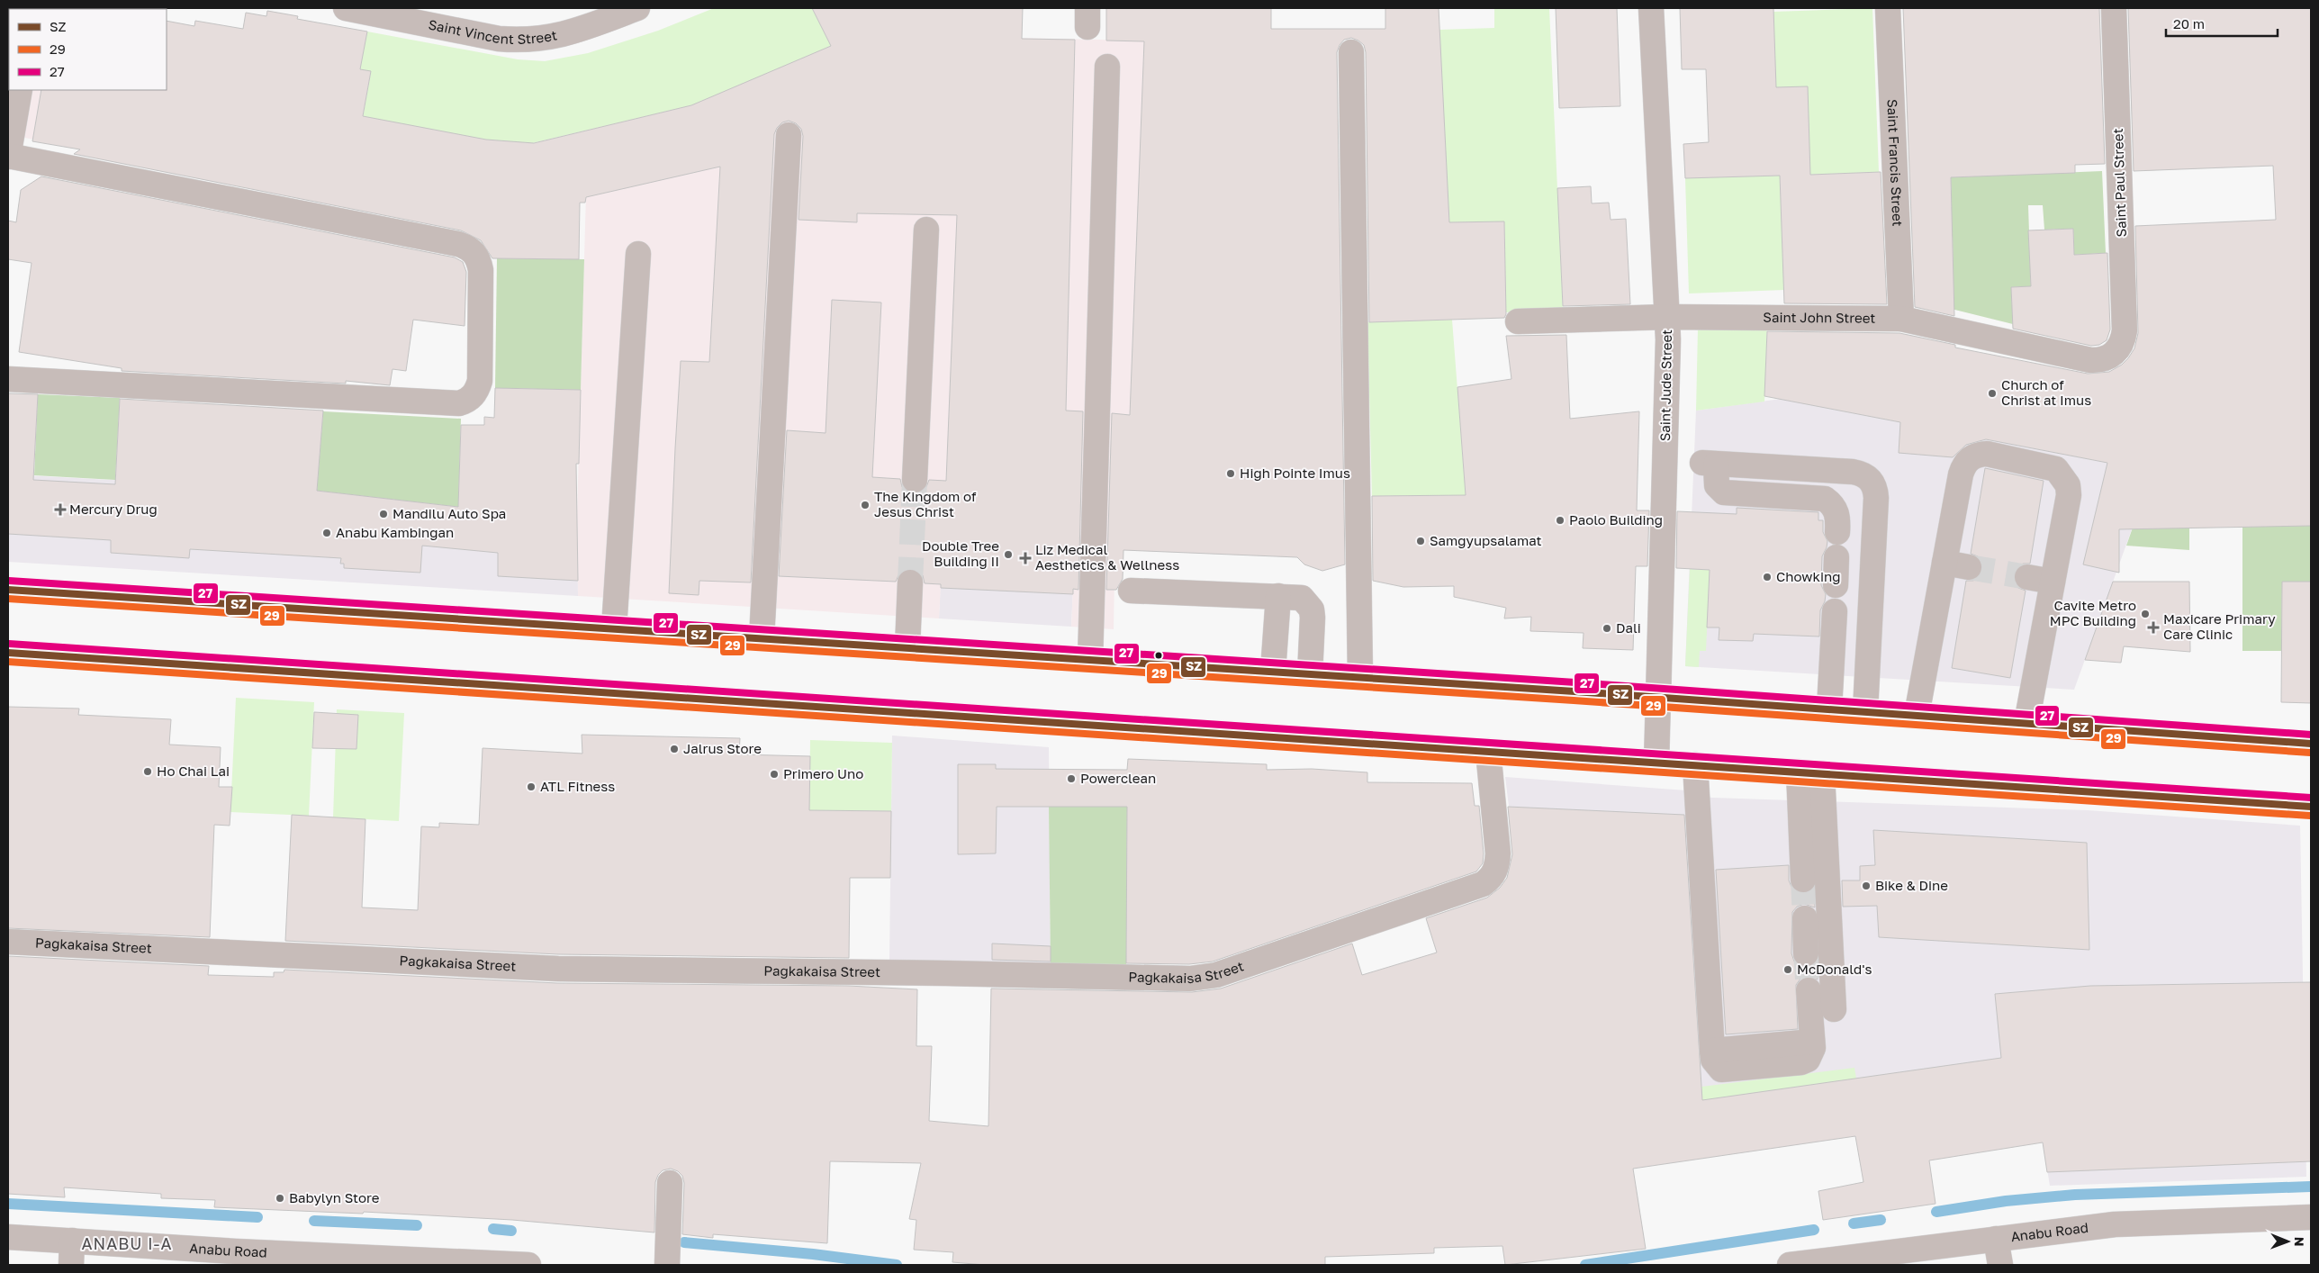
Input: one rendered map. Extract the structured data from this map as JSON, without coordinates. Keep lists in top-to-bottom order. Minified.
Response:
{"streets":{"street":["Saint Vincent Street","Saint Francis Street","Saint Paul Street","Saint John Street","Saint Jude Street","Pagkakaisa Street","Anabu Road"]},"crossings":[["Saint Francis Street","Saint John Street"],["Saint Paul Street","Saint John Street"],["Saint John Street","Saint Jude Street"]],"districts":["ANABU I-A"],"places":{"other":["Church of Christ at Imus","High Pointe Imus","The Kingdom of Jesus Christ","Mandilu Auto Spa","Paolo Building","Anabu Kambingan","Samgyupsalamat","Double Tree Building II","Chowking","Cavite Metro MPC Building","Dali","Jalrus Store","Ho Chai Lai","Primero Uno","Powerclean","ATL Fitness","Bike & Dine","McDonald's","Babylyn Store"],"health":["Mercury Drug","Liz Medical Aesthetics & Wellness","Maxicare Primary Care Clinic"]},"lines":["transit line 27","transit line SZ","transit line 29"],"legend":["SZ","29","27"],"scale_bar":"20 m","north":"right"}
